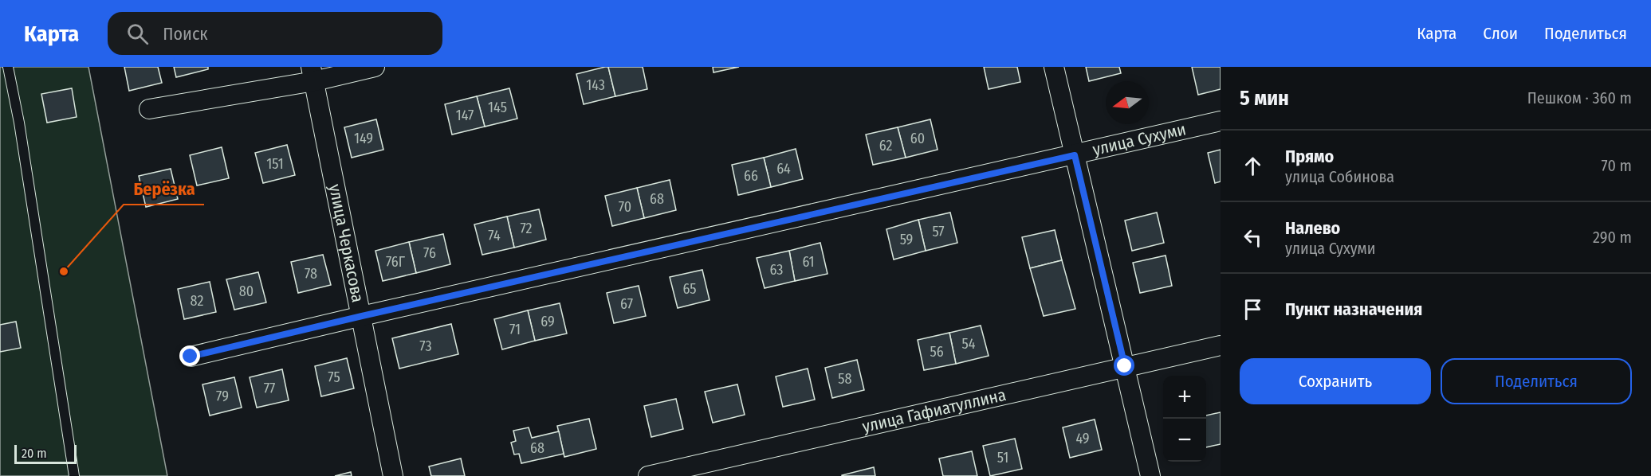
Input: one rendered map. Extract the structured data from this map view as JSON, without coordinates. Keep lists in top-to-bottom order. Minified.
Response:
{"streets":{"street":["улица Сухуми","улица Черкасова","улица Гафиатуллина"]},"crossings":[["улица Сухуми","улица Черкасова"]],"places":["Берёзка"],"house_numbers":["143","145","147","149","60","62","151","64","66","68","70","72","57","74","59","76","76Г","61","63","78","65","80","82","67","69","71","54","73","56","75","58","77","79","49","68","51"],"scale_bar":"20 m","north":"left","page":{"header":"Карта","search":"Поиск","nav":["Карта","Слои","Поделиться"],"heading":["5 мин","Пешком · 360 m"],"list":[["Прямо","улица Собинова","70 m"],["Налево","улица Сухуми","290 m"],"Пункт назначения"],"buttons":["Сохранить","Поделиться"],"map_buttons":["+","−"],"scale":"20 m"}}
